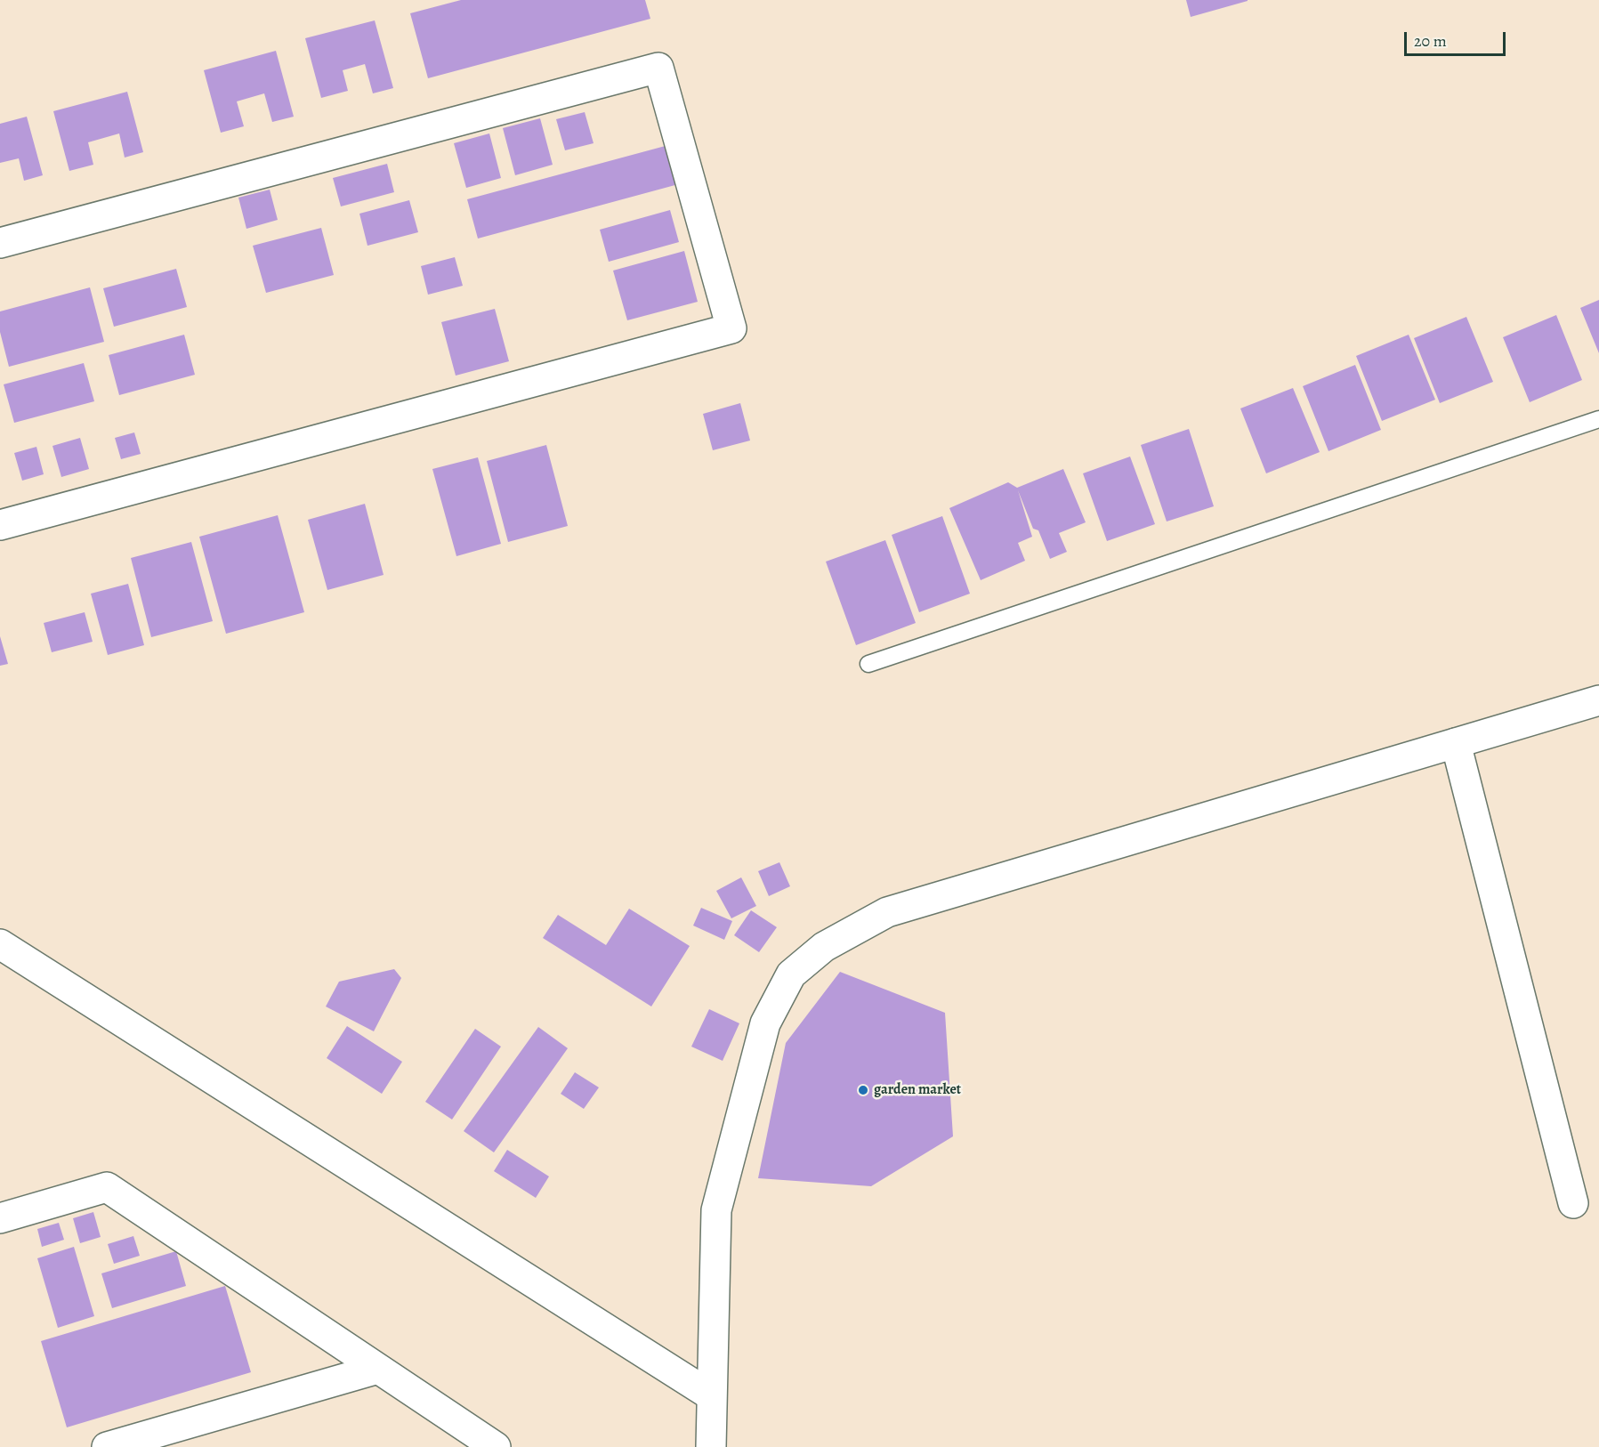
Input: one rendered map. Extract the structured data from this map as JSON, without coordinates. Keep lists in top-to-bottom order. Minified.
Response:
{"places":["garden market"],"scale_bar":"20 m"}
